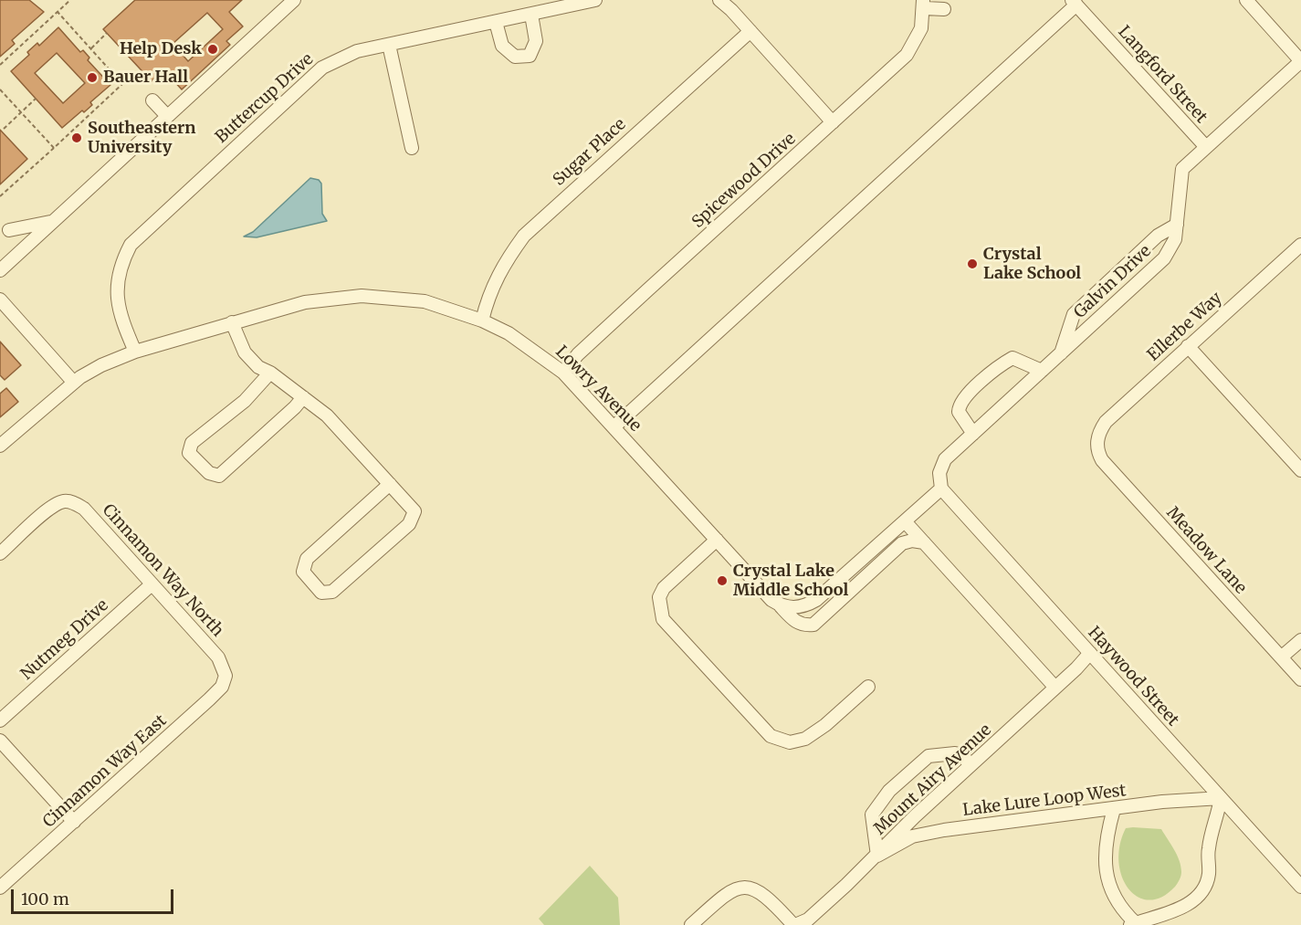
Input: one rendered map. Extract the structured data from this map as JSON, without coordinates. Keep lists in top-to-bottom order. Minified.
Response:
{"streets":{"street":["Langford Street","Buttercup Drive","Sugar Place","Spicewood Drive","Galvin Drive","Ellerbe Way","Lowry Avenue","Meadow Lane","Cinnamon Way North","Nutmeg Drive","Haywood Street","Cinnamon Way East","Mount Airy Avenue","Lake Lure Loop West"]},"crossings":[["Langford Street","Galvin Drive"],["Buttercup Drive","Lowry Avenue"],["Sugar Place","Lowry Avenue"],["Spicewood Drive","Lowry Avenue"],["Galvin Drive","Haywood Street"],["Ellerbe Way","Meadow Lane"],["Cinnamon Way North","Nutmeg Drive"],["Cinnamon Way North","Cinnamon Way East"],["Haywood Street","Mount Airy Avenue"],["Haywood Street","Lake Lure Loop West"],["Mount Airy Avenue","Lake Lure Loop West"]],"places":["Help Desk","Bauer Hall","Southeastern University","Crystal Lake School","Crystal Lake Middle School"],"scale_bar":"100 m"}
